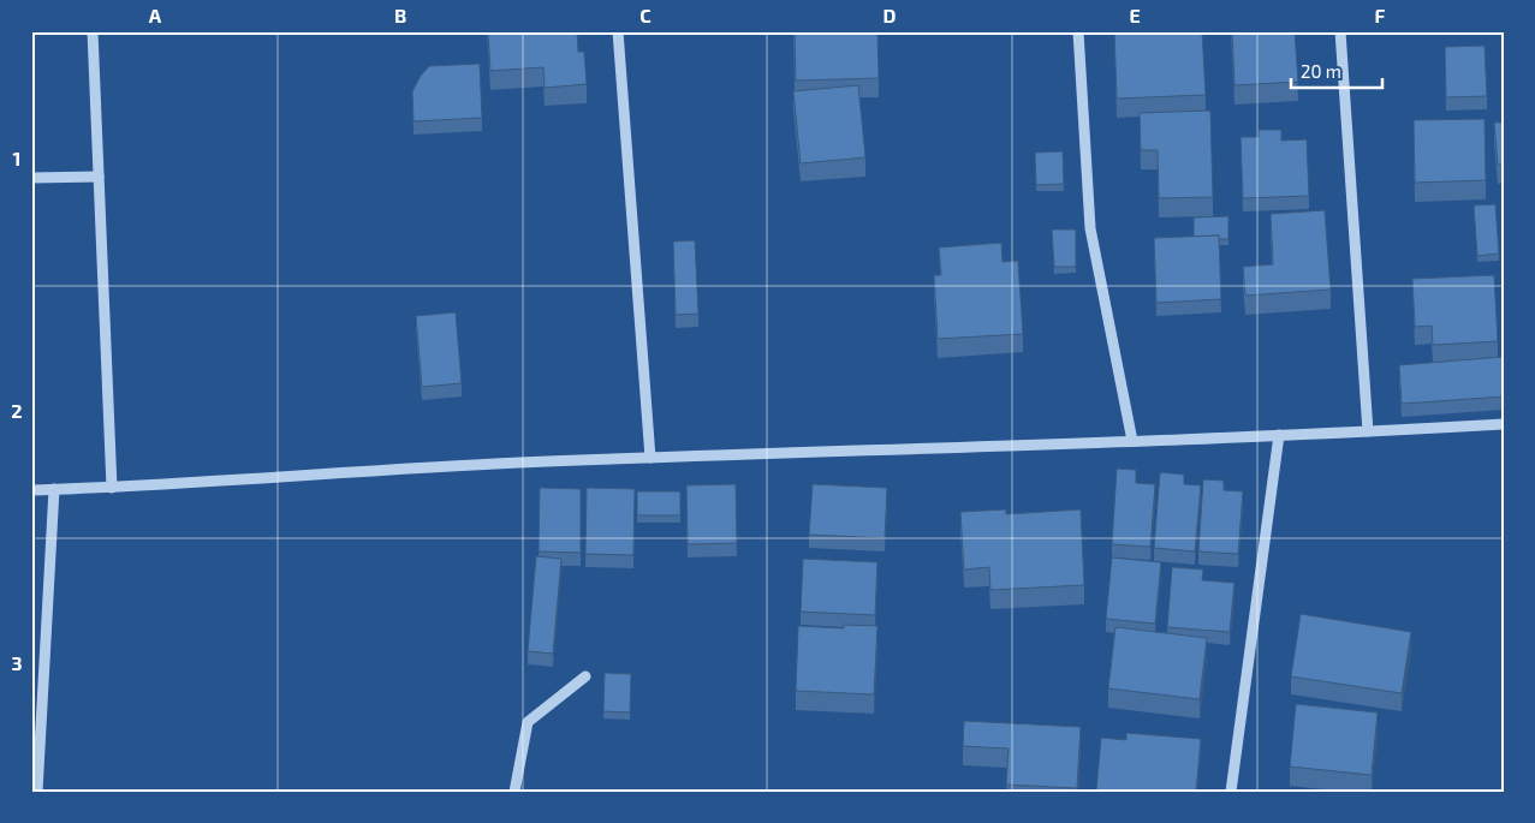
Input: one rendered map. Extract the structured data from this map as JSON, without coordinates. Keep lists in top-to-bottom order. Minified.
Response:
{"scale_bar":"20 m","grid":{"columns":["A","B","C","D","E","F"],"rows":["1","2","3"]}}
